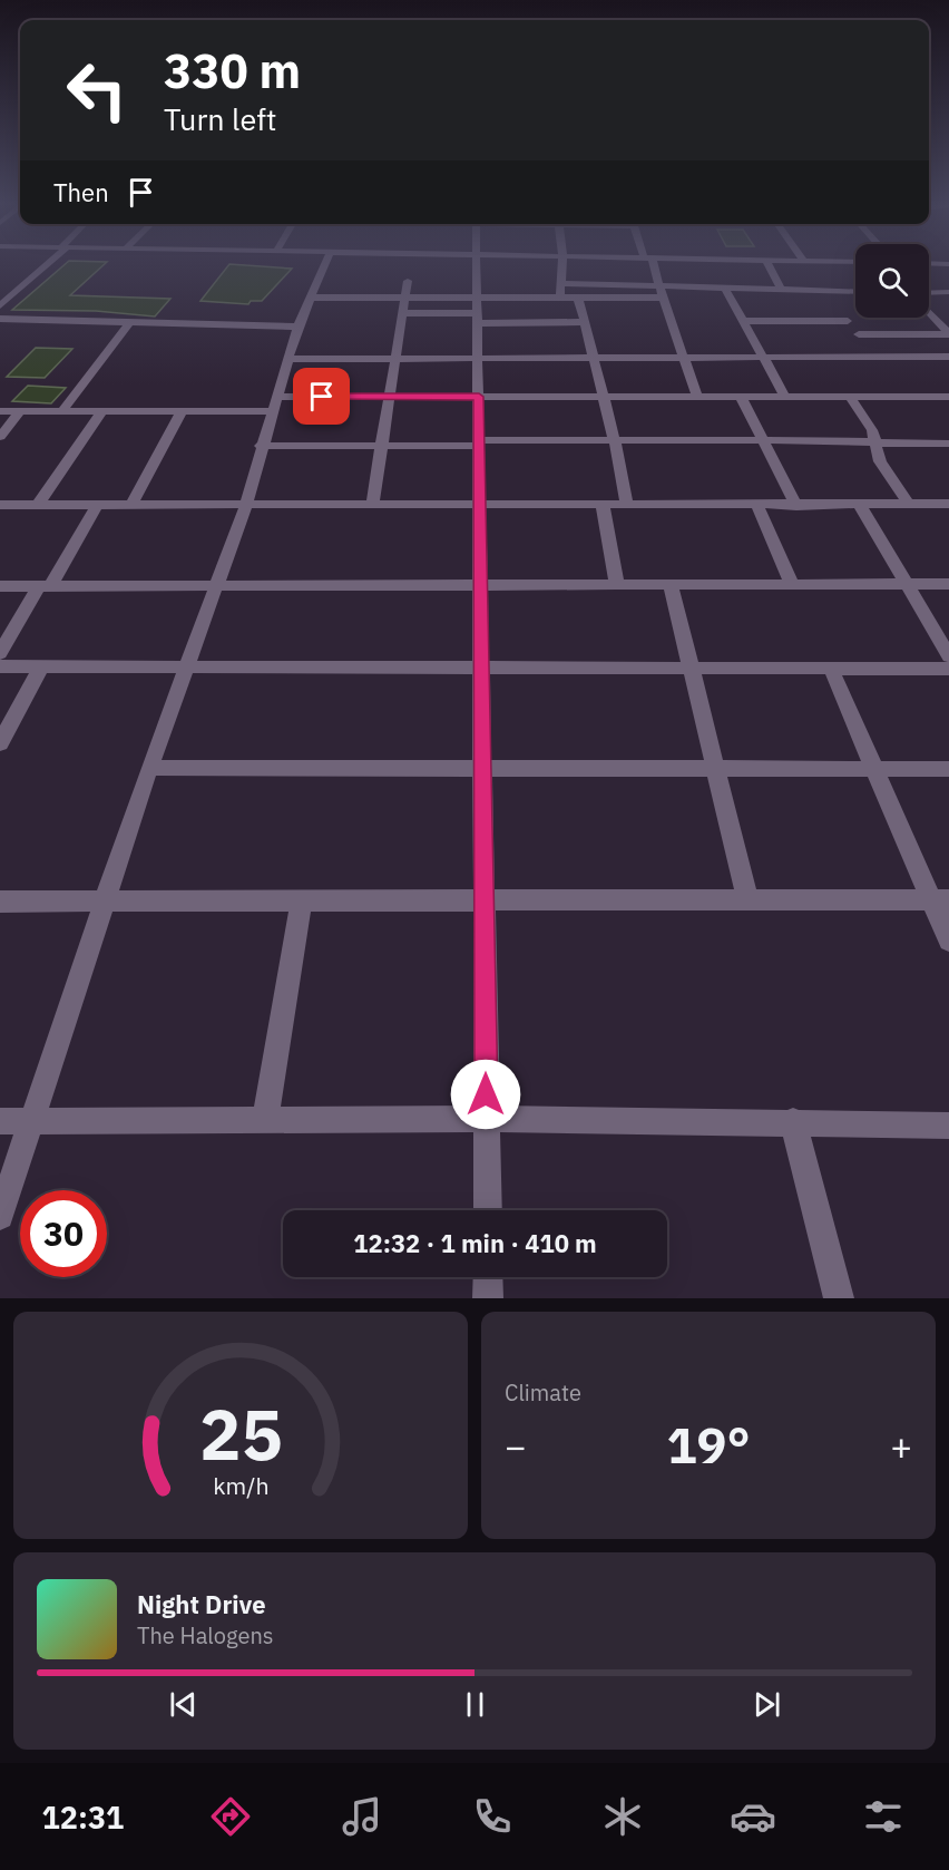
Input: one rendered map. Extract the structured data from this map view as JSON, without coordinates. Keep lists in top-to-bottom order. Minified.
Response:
{"page":{"turn":["330 m","Turn left"],"then":"Then","limit":"30","trip":"12:32 · 1 min · 410 m","tile":"Climate","heat":["−","19°","+"],"song":["Night Drive","The Halogens"],"tabs":"12:31","gauge":["25","km/h"]}}
